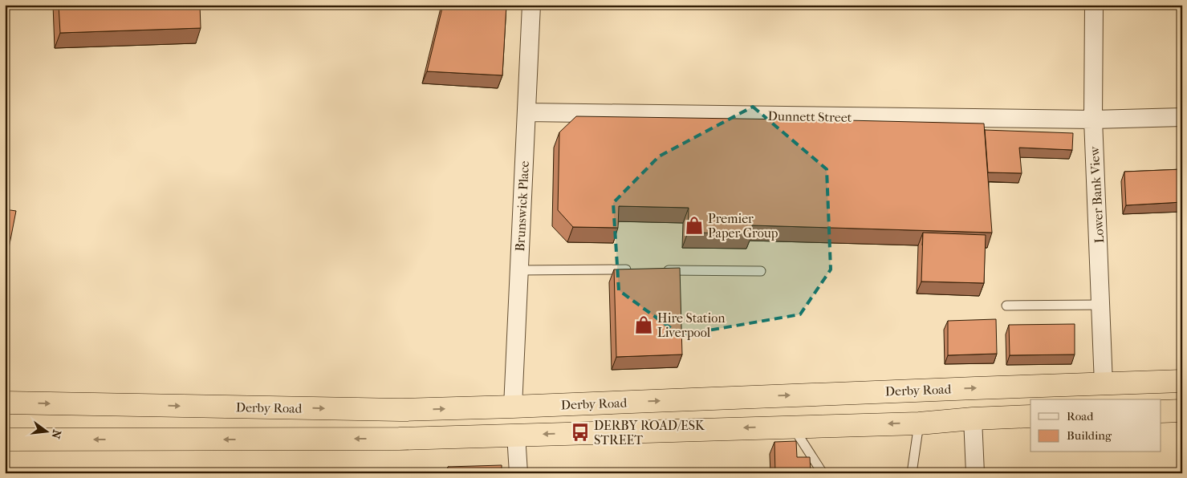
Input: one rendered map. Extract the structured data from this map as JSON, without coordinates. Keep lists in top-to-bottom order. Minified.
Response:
{"streets":{"highway":["Derby Road"],"street":["Dunnett Street","Lower Bank View","Brunswick Place"]},"crossings":[["Dunnett Street","Lower Bank View"],["Dunnett Street","Brunswick Place"],["Lower Bank View","Derby Road"],["Brunswick Place","Derby Road"]],"places":{"shop":["Premier Paper Group","Hire Station Liverpool"],"bus stop":["DERBY ROAD/ESK STREET"]},"legend":["Road","Building"],"north":"right"}
